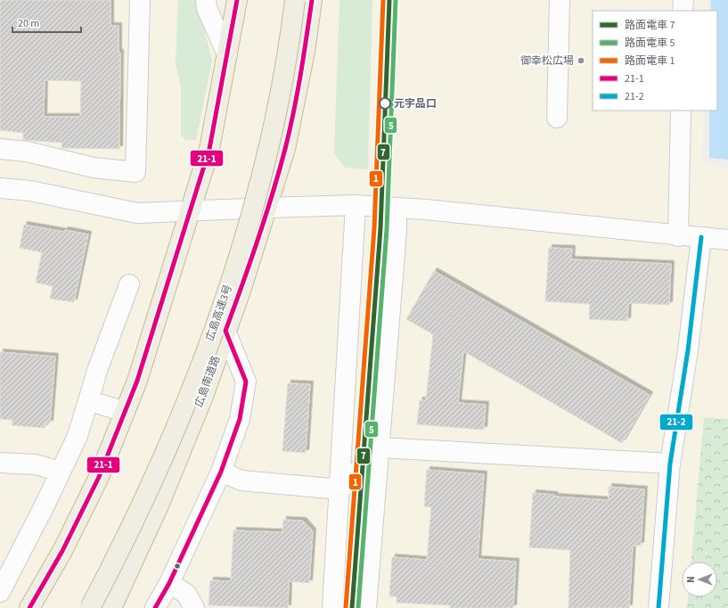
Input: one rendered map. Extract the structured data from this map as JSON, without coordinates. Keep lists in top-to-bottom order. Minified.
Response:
{"streets":{"highway":["広島高速3号","広島南道路"]},"places":["御幸松広場","元宇品口"],"lines":["tram line 7","tram line 5","tram line 1","transit line 21-1","transit line 21-2"],"legend":["路面電車 7","路面電車 5","路面電車 1","21-1","21-2"],"scale_bar":"20 m","north":"left"}
